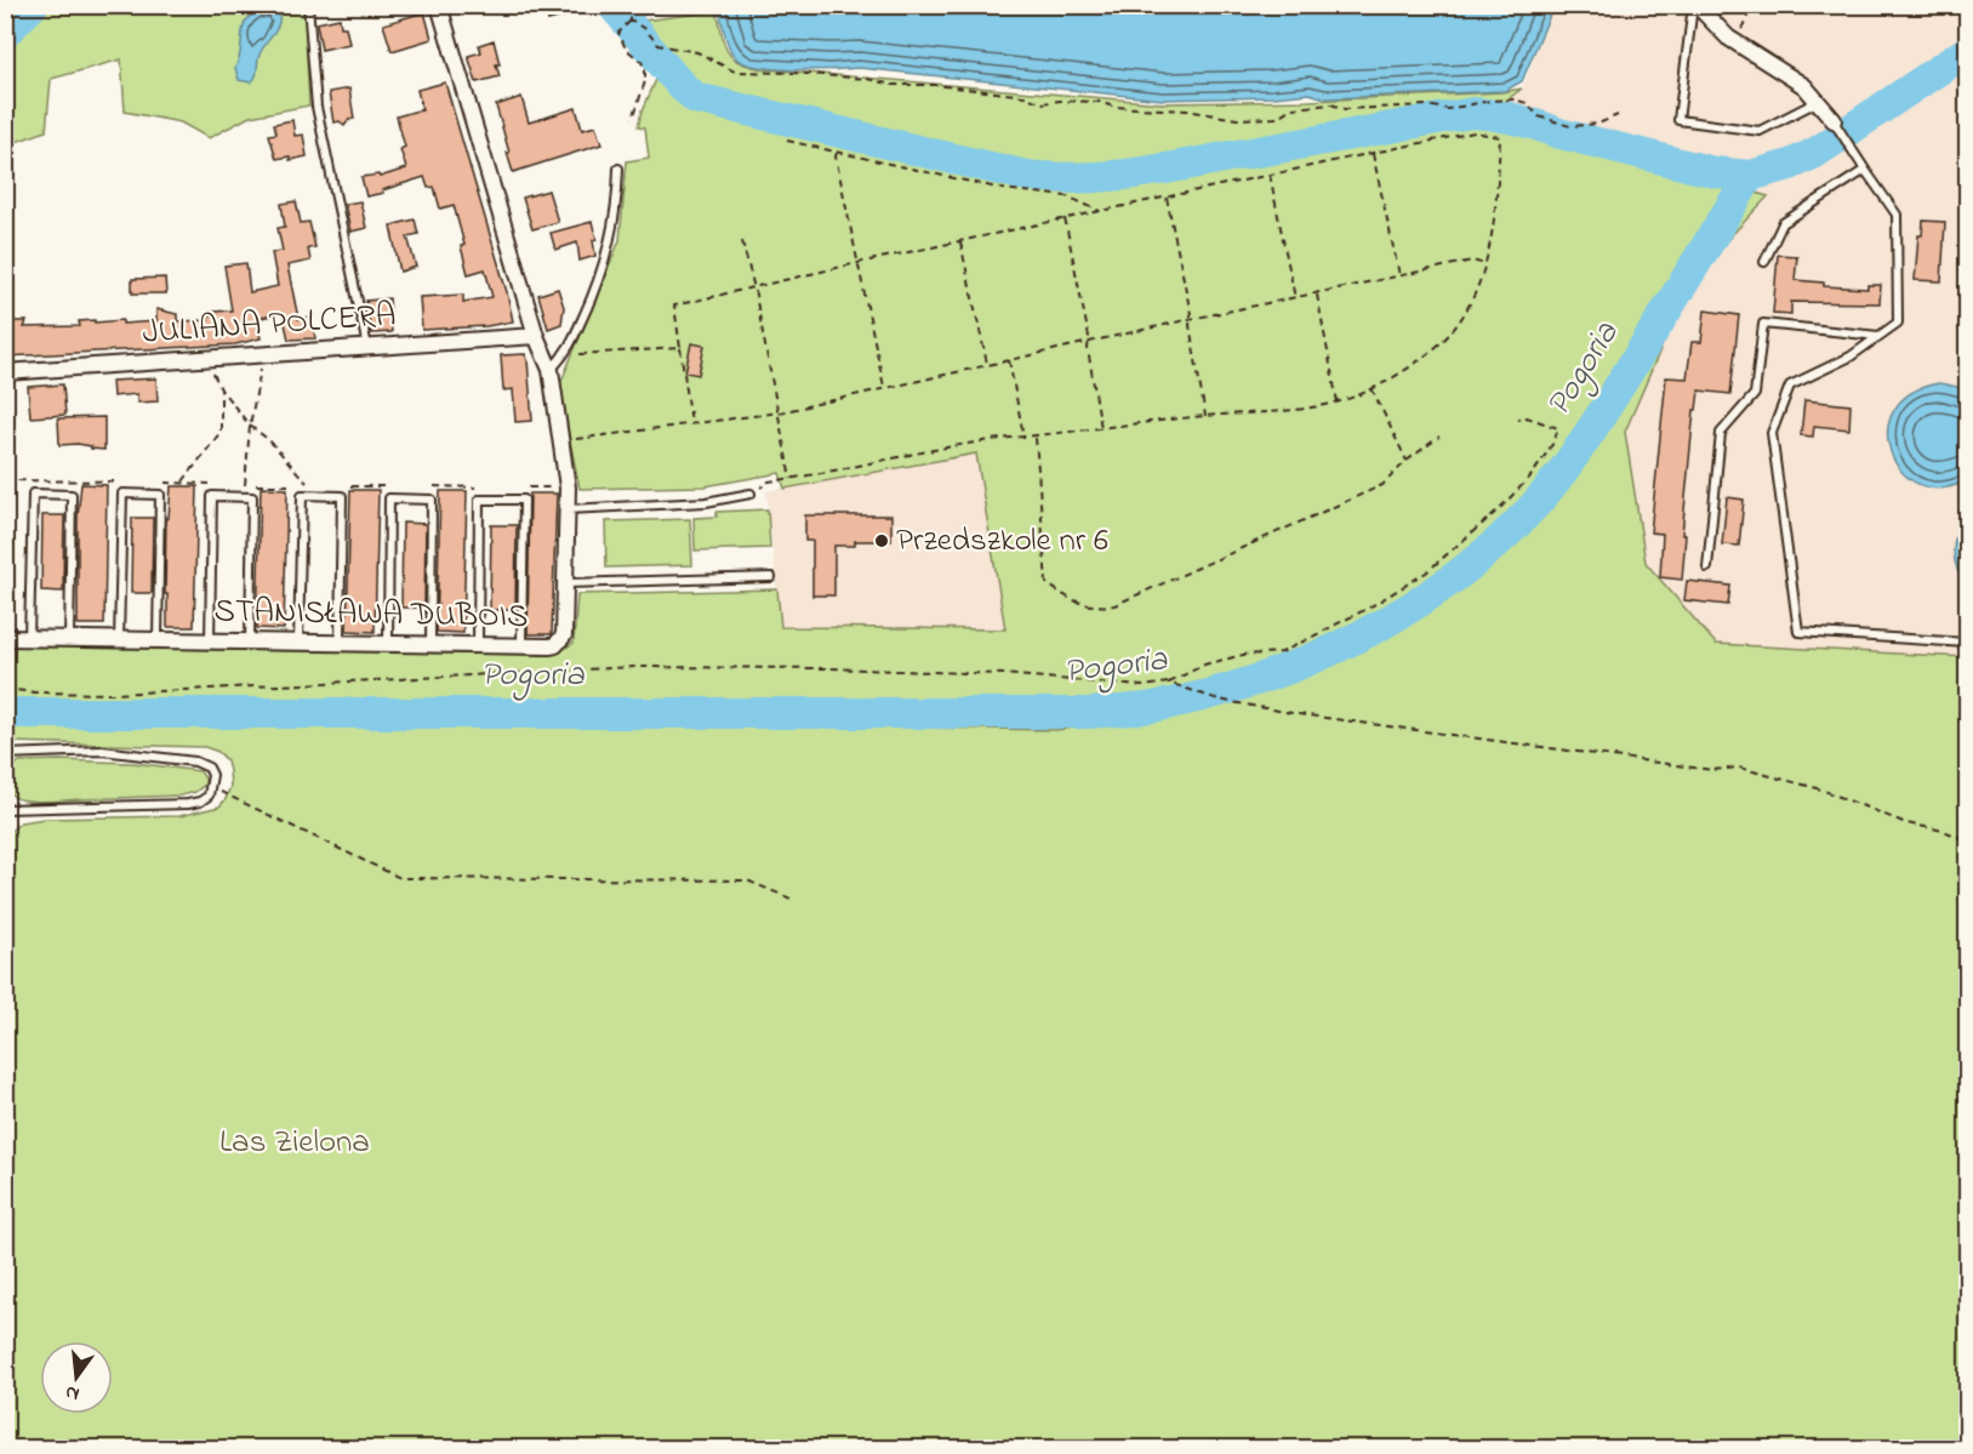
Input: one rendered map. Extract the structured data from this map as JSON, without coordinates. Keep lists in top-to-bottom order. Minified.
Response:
{"streets":{"street":["JULIANA POLCERA","STANISŁAWA DUBOIS"]},"crossings":[["JULIANA POLCERA","STANISŁAWA DUBOIS"]],"water":["Pogoria"],"parks":["Las Zielona"],"places":["Przedszkole nr 6"],"north":"bottom"}
